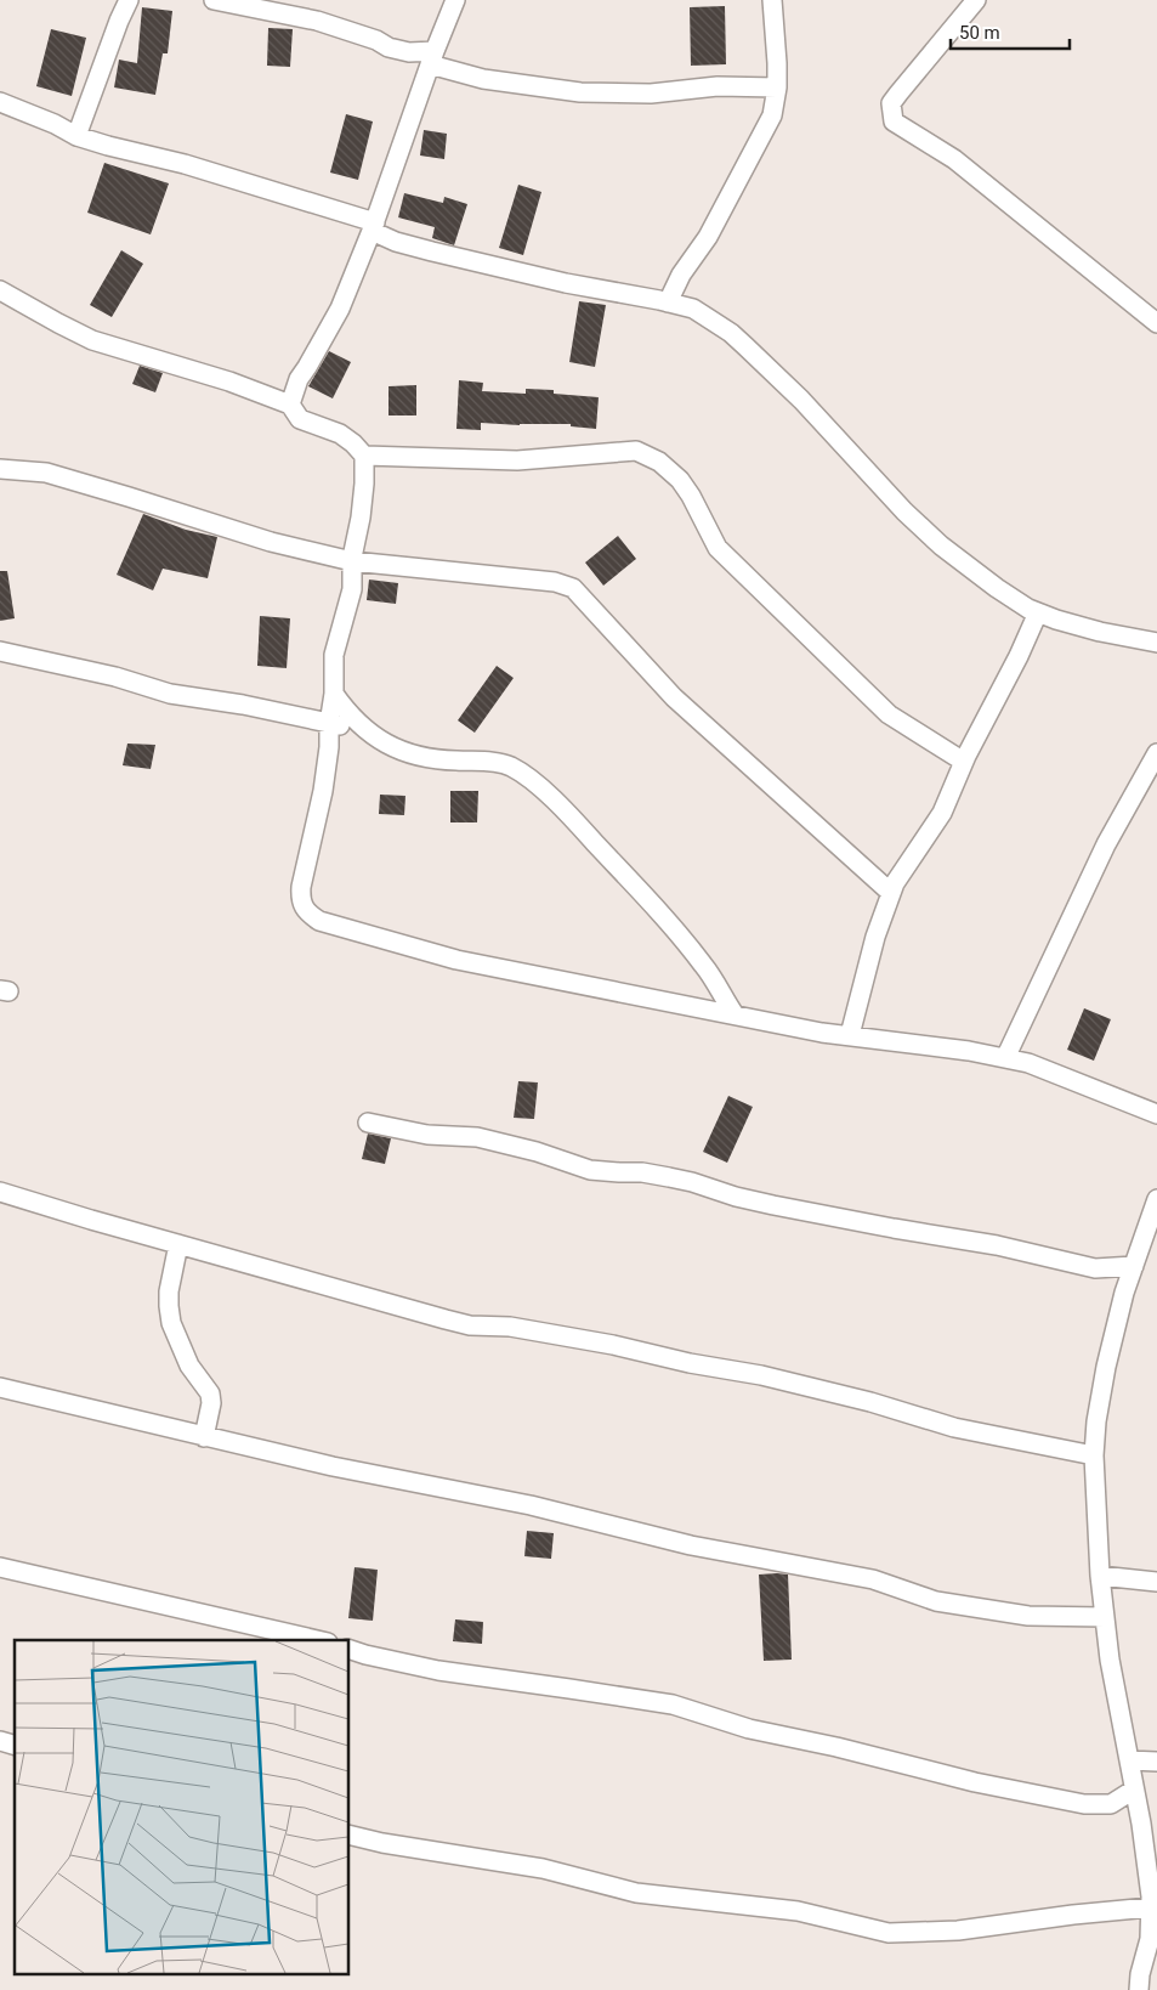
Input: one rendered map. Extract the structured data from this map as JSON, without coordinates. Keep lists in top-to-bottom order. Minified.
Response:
{"scale_bar":"50 m"}
